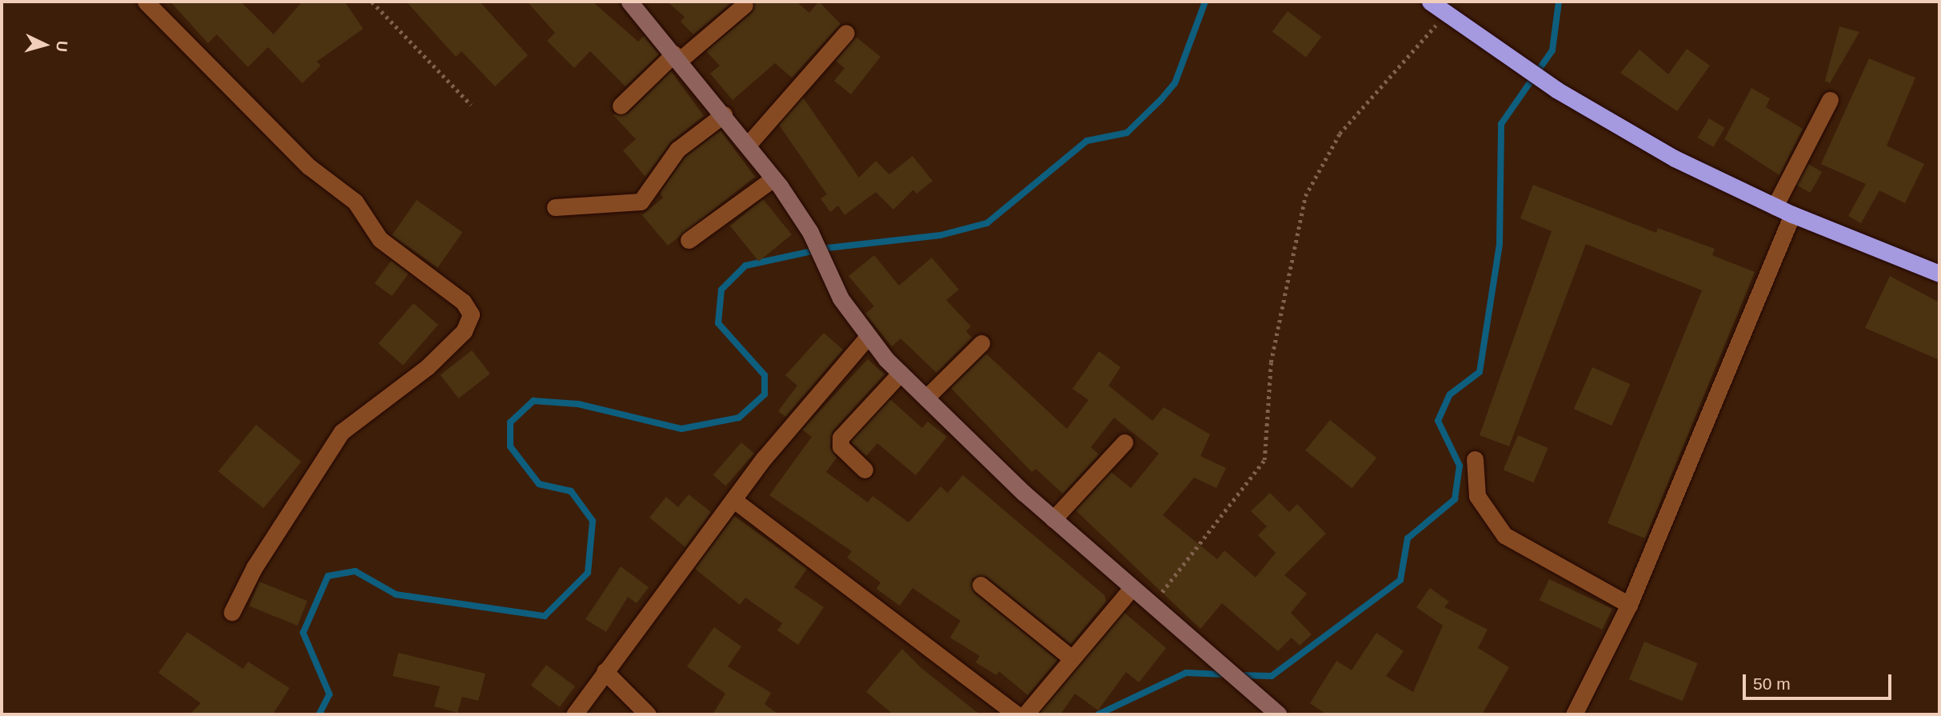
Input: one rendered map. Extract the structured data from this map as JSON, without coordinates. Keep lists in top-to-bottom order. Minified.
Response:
{"scale_bar":"50 m","north":"right"}
